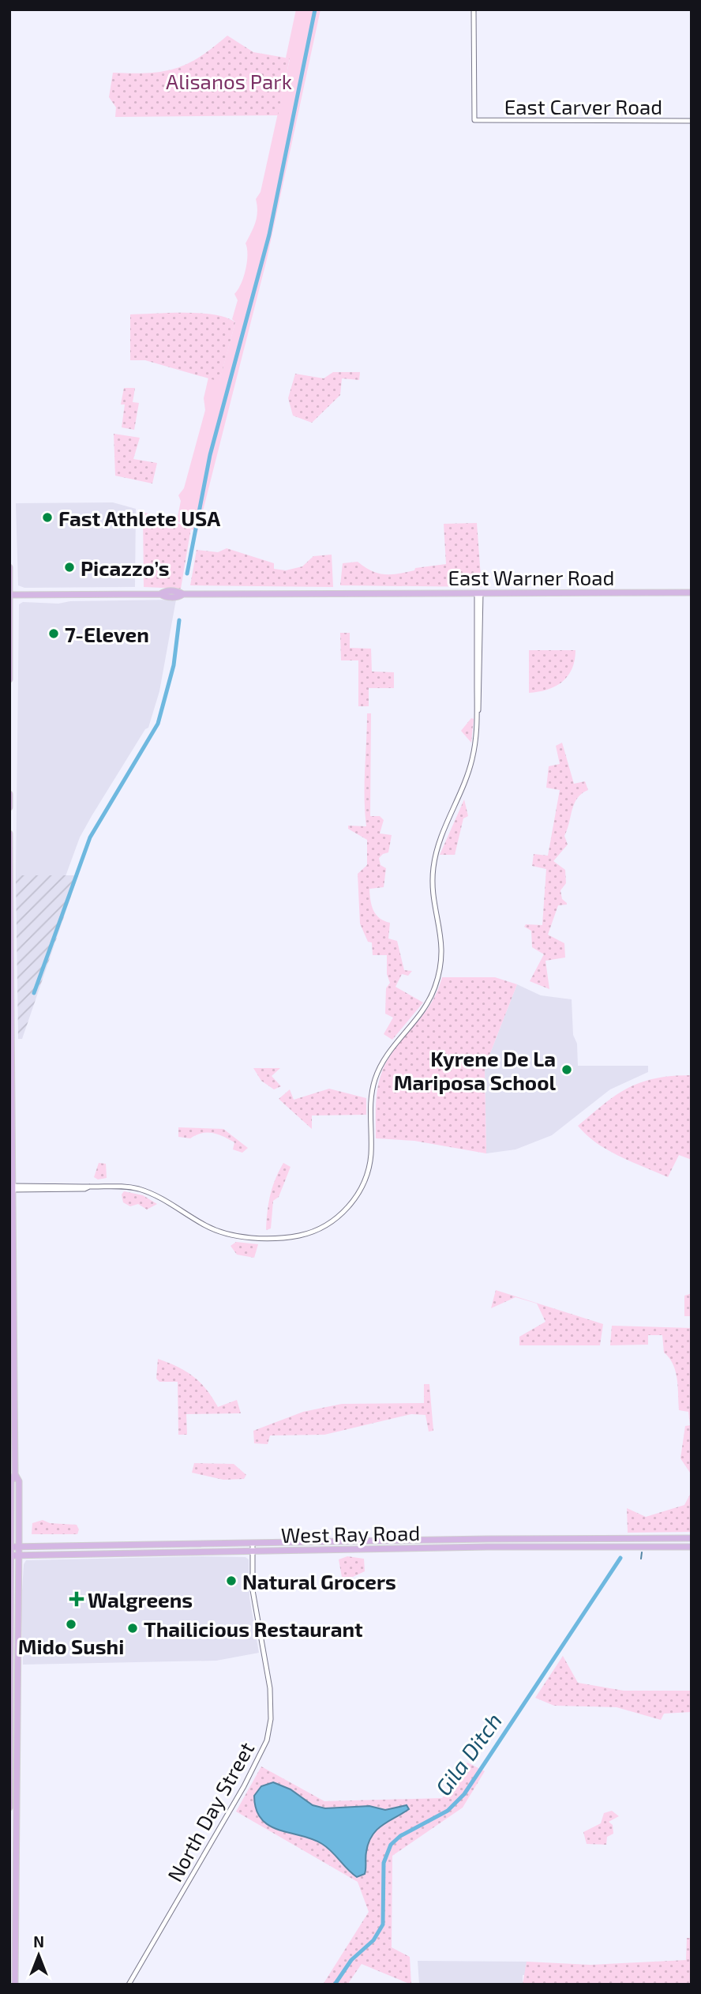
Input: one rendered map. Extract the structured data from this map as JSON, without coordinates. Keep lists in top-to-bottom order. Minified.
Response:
{"streets":{"main road":["East Warner Road","West Ray Road"],"street":["East Carver Road","North Day Street"]},"crossings":[["West Ray Road","North Day Street"]],"water":["Gila Ditch"],"parks":["Alisanos Park"],"places":{"other":["Fast Athlete USA","Picazzo’s","7-Eleven","Kyrene De La Mariposa School","Natural Grocers","Mido Sushi","Thailicious Restaurant"],"health":["Walgreens"]},"north":"top"}
